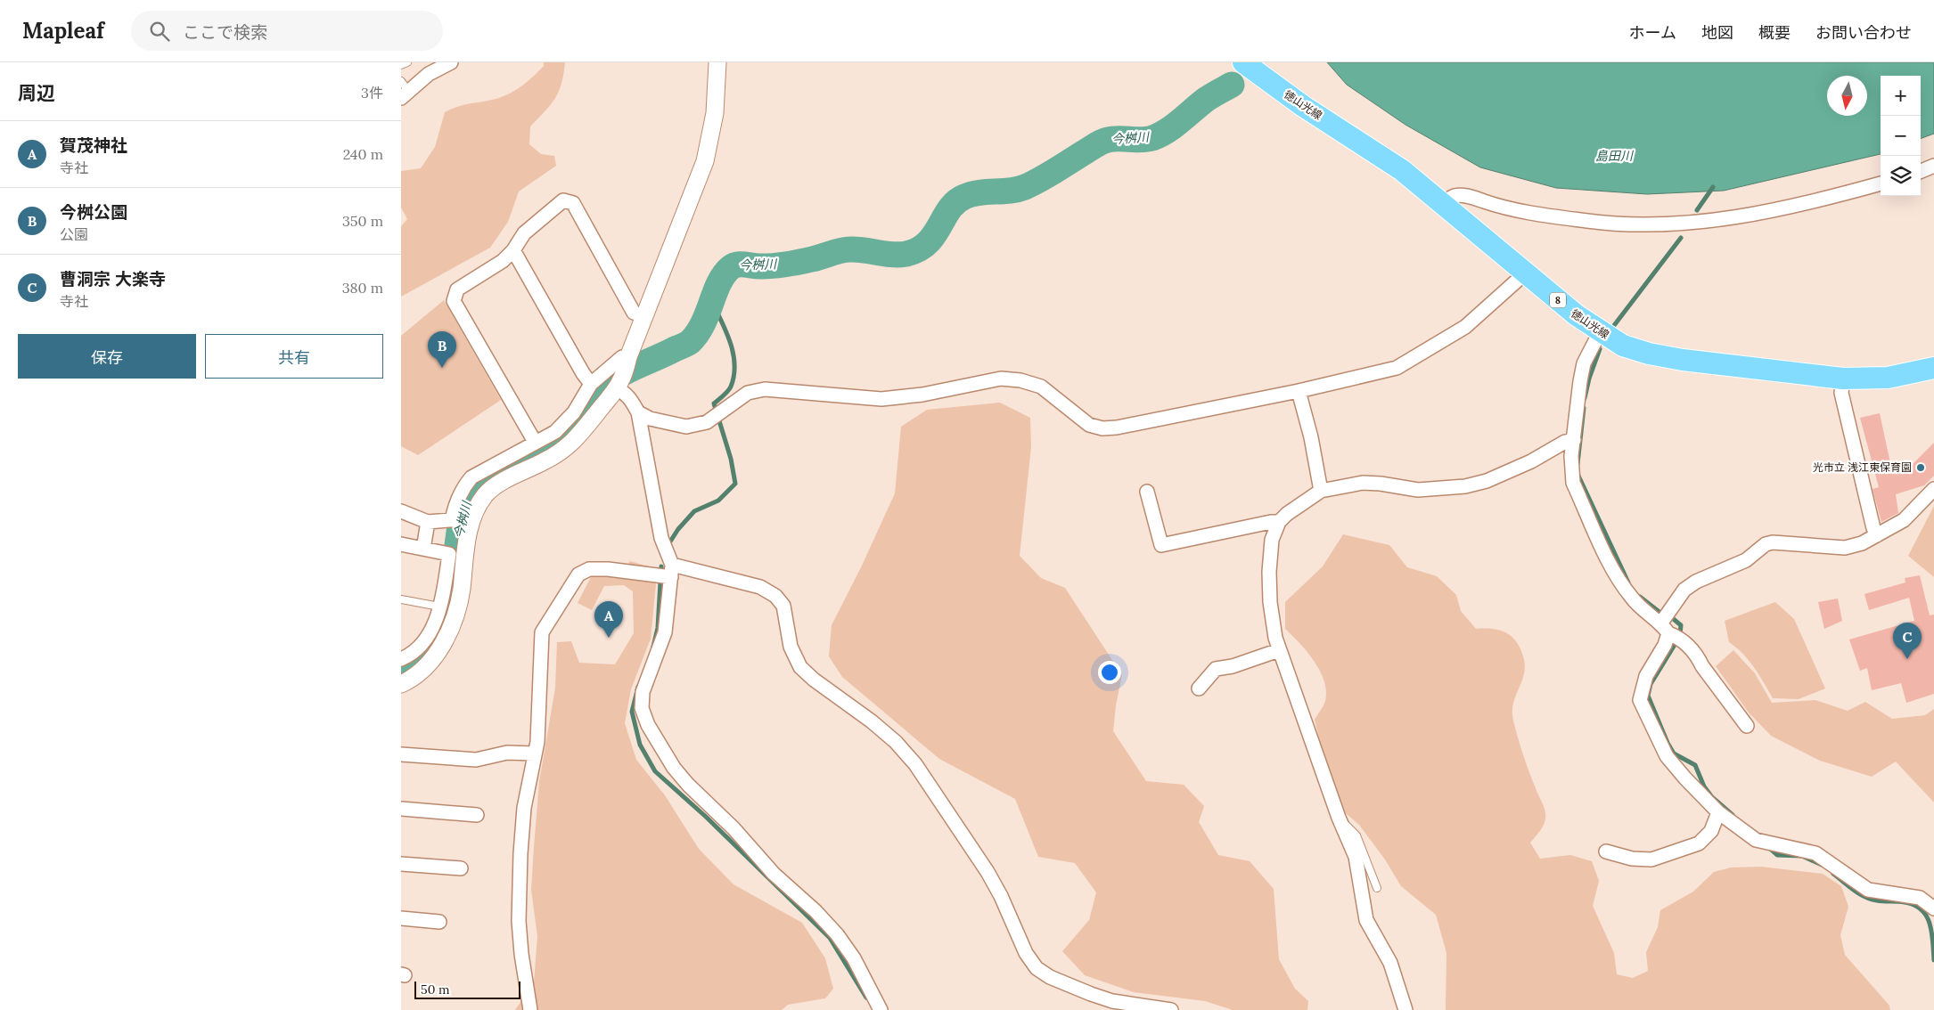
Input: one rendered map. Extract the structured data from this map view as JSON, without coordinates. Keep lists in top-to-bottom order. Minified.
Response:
{"streets":{"main road":["徳山光線","8"]},"water":["今桝川","島田川"],"places":["光市立 浅江東保育園"],"scale_bar":"50 m","north":"bottom","page":{"header":"Mapleaf","search":"ここで検索","nav":["ホーム","地図","概要","お問い合わせ"],"heading":["周辺","3件"],"map_buttons":["+","−"],"list":[{"mark":"A","name":"賀茂神社","note":"寺社","value":"240 m"},{"mark":"B","name":"今桝公園","note":"公園","value":"350 m"},{"mark":"C","name":"曹洞宗 大楽寺","note":"寺社","value":"380 m"}],"buttons":["保存","共有"],"pins":["B","A","C"],"scale":"50 m"}}
